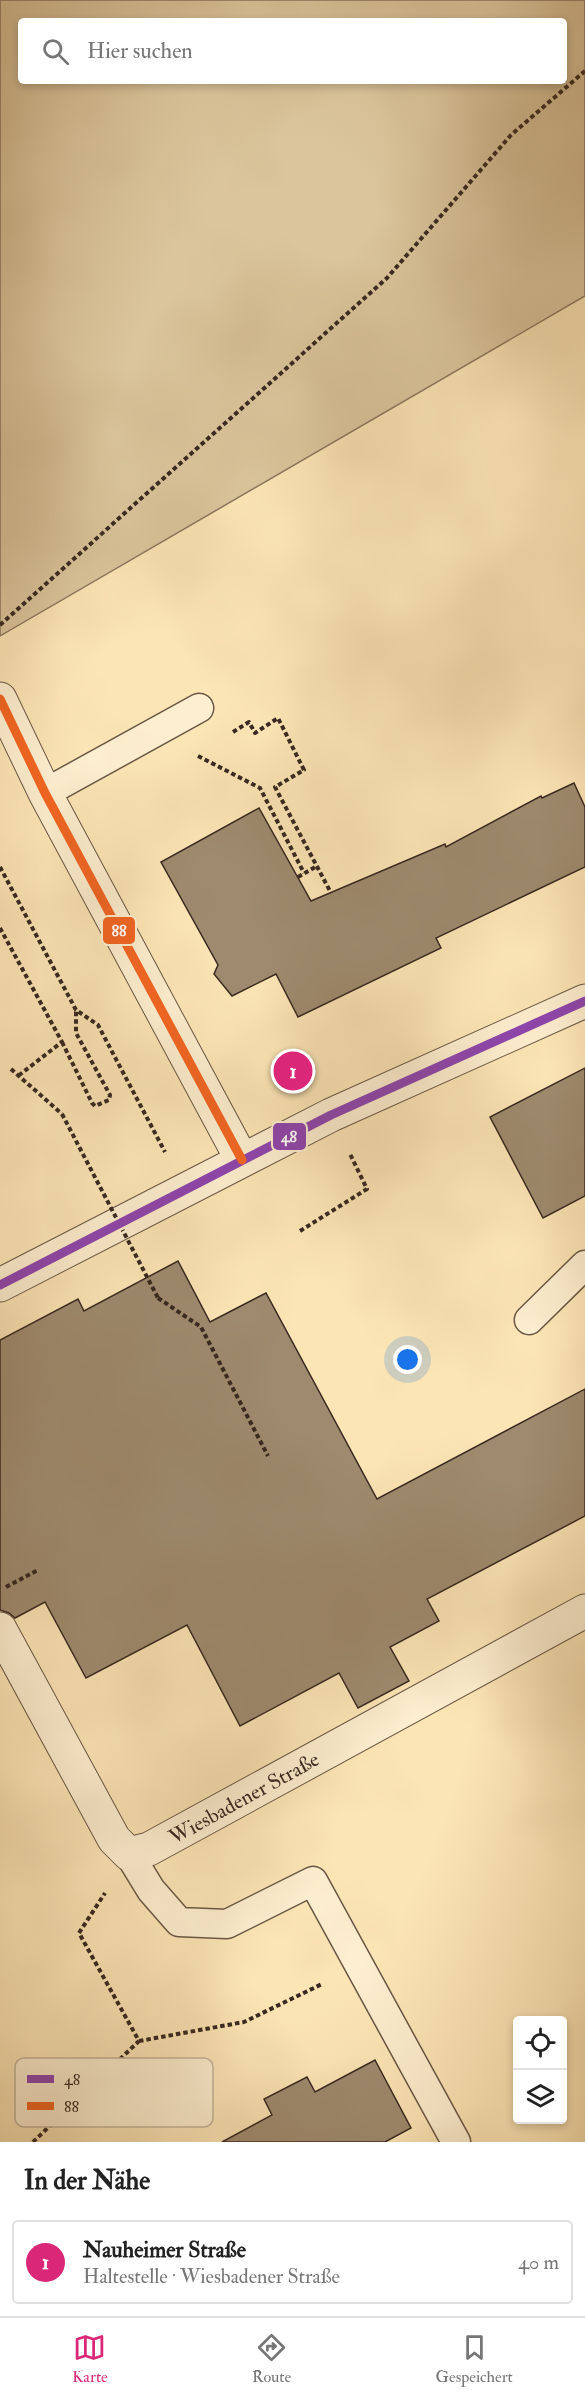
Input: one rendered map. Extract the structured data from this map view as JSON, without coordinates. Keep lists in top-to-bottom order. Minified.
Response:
{"streets":{"street":["Wiesbadener Straße"]},"lines":["transit line 88","transit line 48"],"legend":["48","88"],"page":{"search":"Hier suchen","pins":"1","heading":"In der Nähe","list":[{"mark":"1","name":"Nauheimer Straße","note":"Haltestelle · Wiesbadener Straße","value":"40 m"}],"nav":["Karte","Route","Gespeichert"]}}
